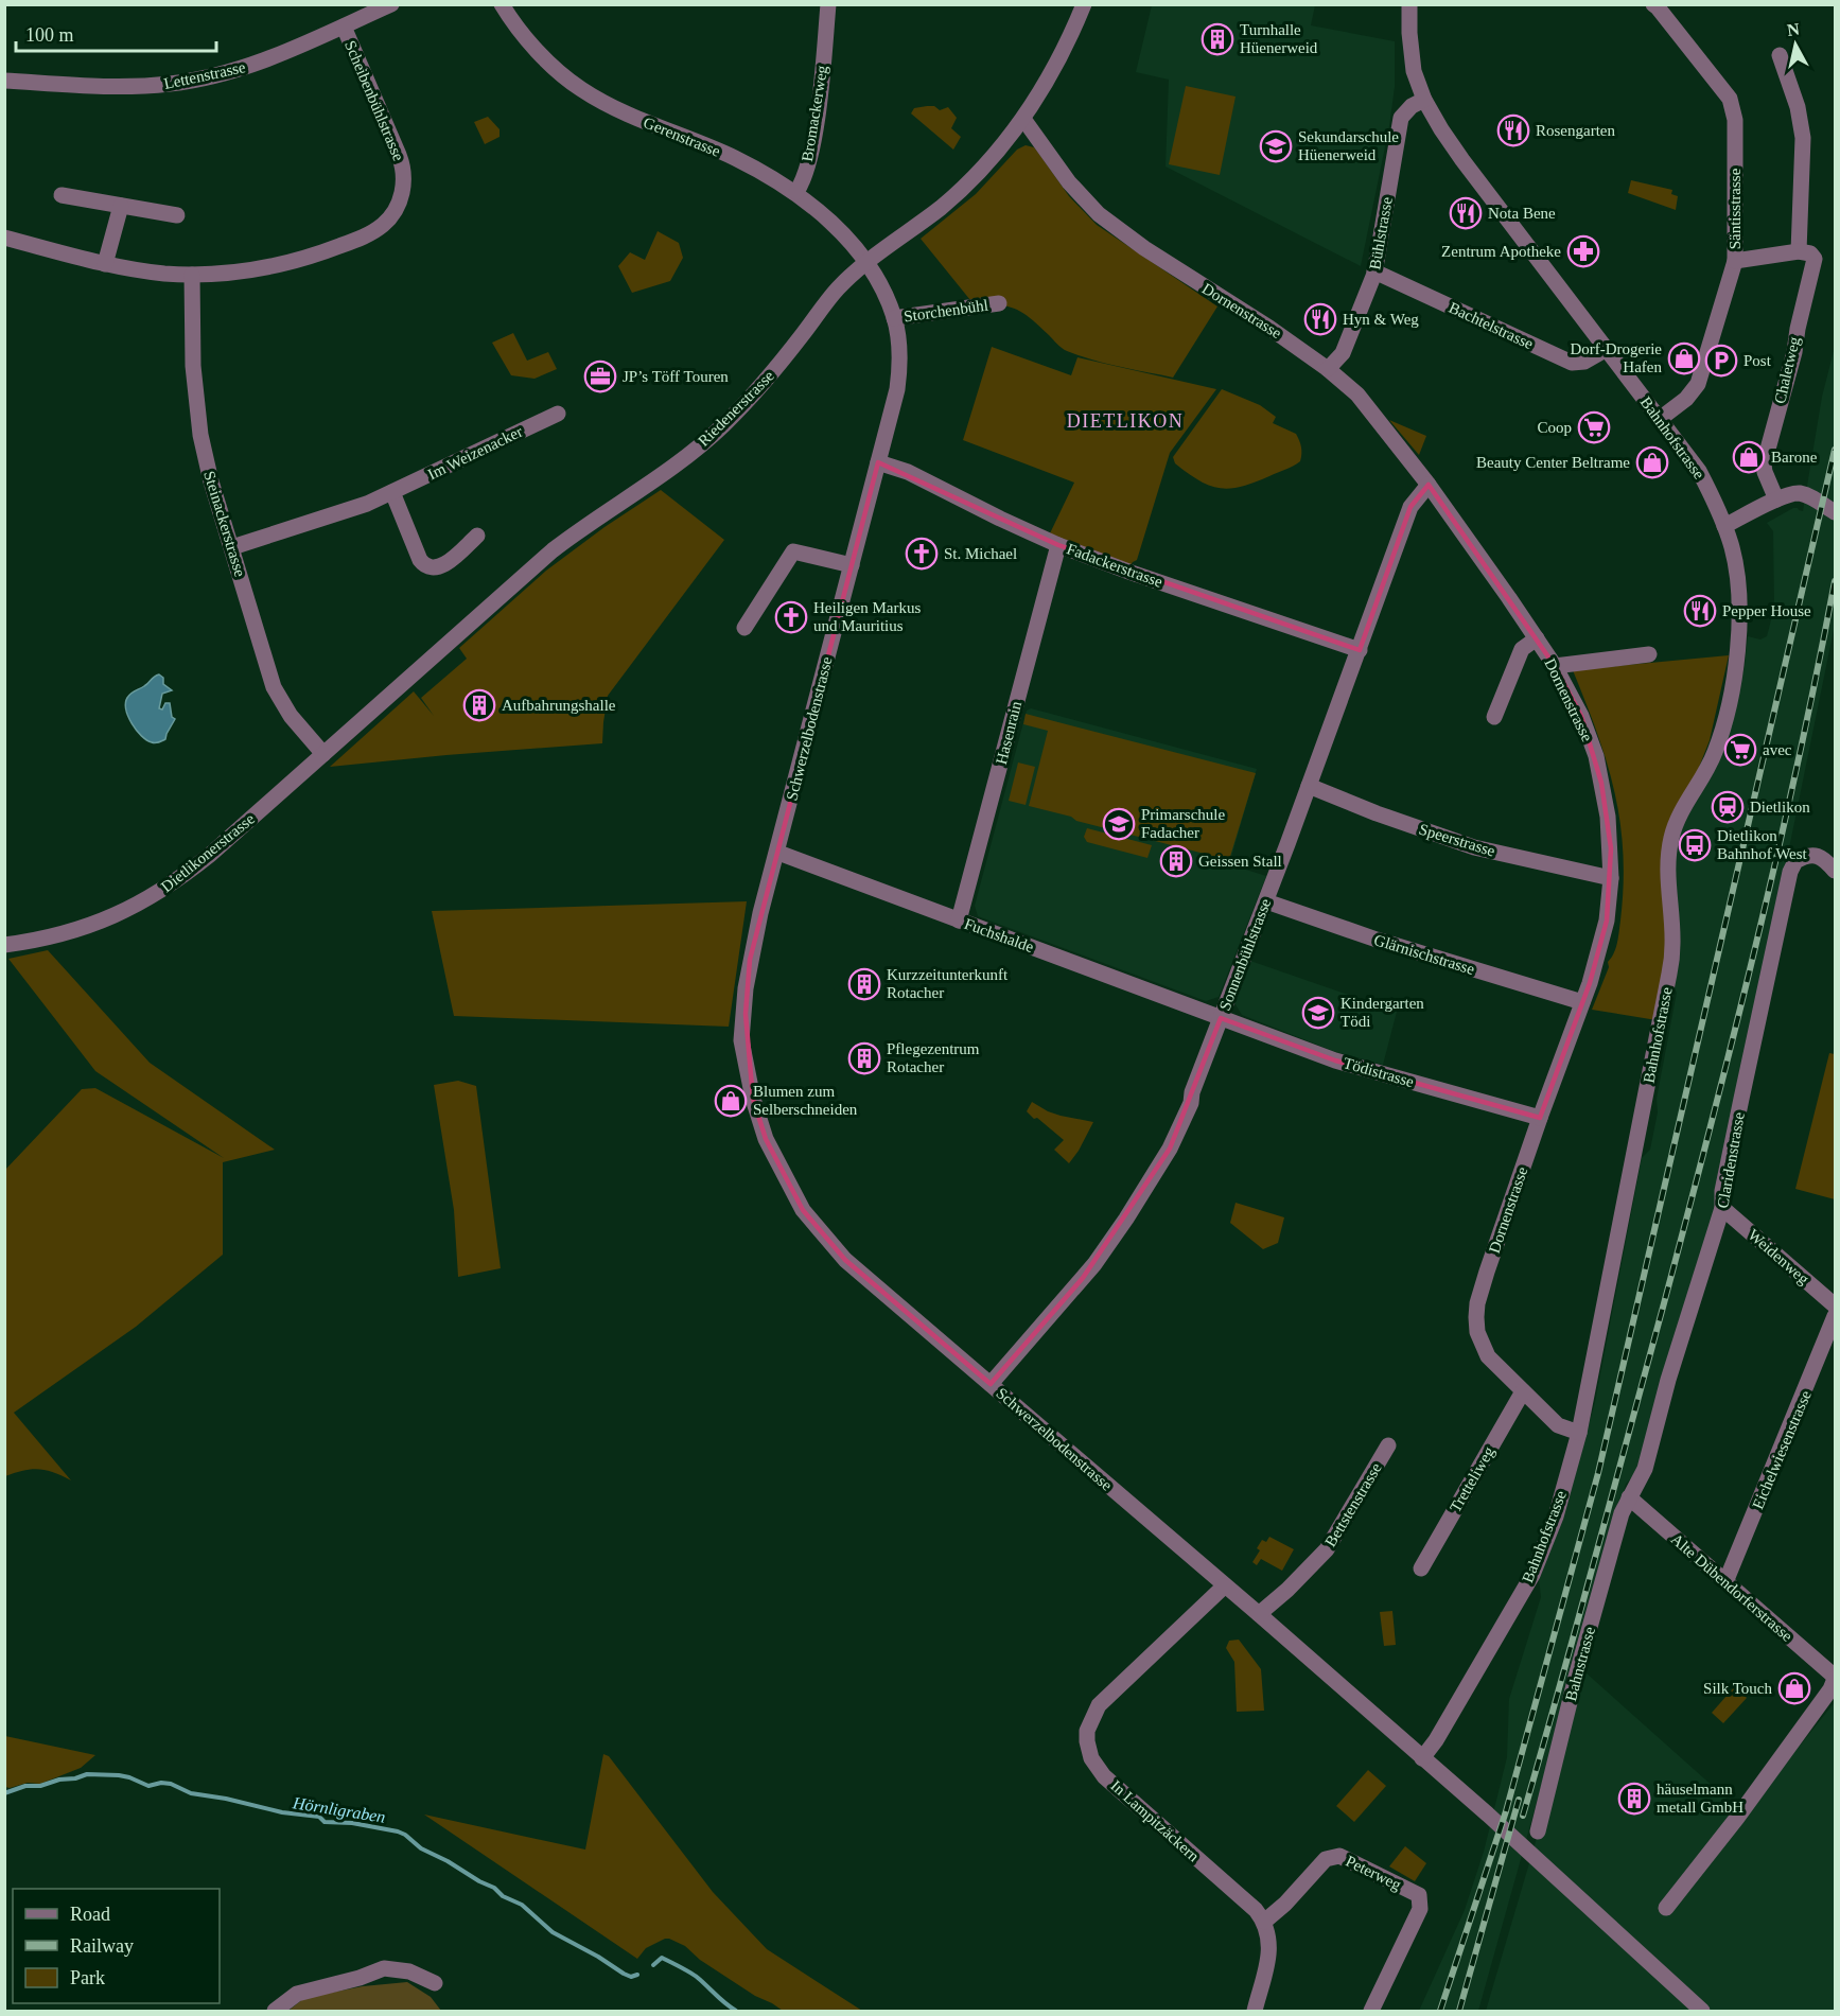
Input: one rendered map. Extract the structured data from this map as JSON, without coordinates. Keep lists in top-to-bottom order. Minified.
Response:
{"streets":{"street":["Lettenstrasse","Scheibenbühlstrasse","Bromackerweg","Gerenstrasse","Säntisstrasse","Bühlstrasse","Storchenbühl","Dornenstrasse","Bachtelstrasse","Chaletweg","Riedenerstrasse","Bahnhofstrasse","Im Weizenacker","Steinackerstrasse","Fadackerstrasse","Schwerzelbodenstrasse","Hasenrain","Speerstrasse","Dietlikonerstrasse","Fuchshalde","Sonnenbühlstrasse","Glärnischstrasse","Tödistrasse","Claridenstrasse","Weidenweg","Eichelwiesenstrasse","Tretteliweg","Bettstenstrasse","Alte Dübendorferstrasse","Bahnstrasse","In Lampitzäckern","Peterweg"]},"crossings":[["Lettenstrasse","Scheibenbühlstrasse"],["Scheibenbühlstrasse","Steinackerstrasse"],["Bromackerweg","Gerenstrasse"],["Gerenstrasse","Riedenerstrasse"],["Gerenstrasse","Schwerzelbodenstrasse"],["Säntisstrasse","Bahnhofstrasse"],["Bühlstrasse","Dornenstrasse"],["Bühlstrasse","Bachtelstrasse"],["Bühlstrasse","Bahnhofstrasse"],["Storchenbühl","Schwerzelbodenstrasse"],["Dornenstrasse","Riedenerstrasse"],["Dornenstrasse","Bahnhofstrasse"],["Dornenstrasse","Speerstrasse"],["Dornenstrasse","Sonnenbühlstrasse"],["Dornenstrasse","Glärnischstrasse"],["Dornenstrasse","Tödistrasse"],["Dornenstrasse","Tretteliweg"],["Bachtelstrasse","Bahnhofstrasse"],["Riedenerstrasse","Steinackerstrasse"],["Riedenerstrasse","Schwerzelbodenstrasse"],["Riedenerstrasse","Dietlikonerstrasse"],["Bahnhofstrasse","Schwerzelbodenstrasse"],["Im Weizenacker","Steinackerstrasse"],["Steinackerstrasse","Dietlikonerstrasse"],["Fadackerstrasse","Schwerzelbodenstrasse"],["Fadackerstrasse","Hasenrain"],["Fadackerstrasse","Sonnenbühlstrasse"],["Schwerzelbodenstrasse","Fuchshalde"],["Schwerzelbodenstrasse","Sonnenbühlstrasse"],["Schwerzelbodenstrasse","Bettstenstrasse"],["Schwerzelbodenstrasse","In Lampitzäckern"],["Hasenrain","Fuchshalde"],["Speerstrasse","Sonnenbühlstrasse"],["Fuchshalde","Sonnenbühlstrasse"],["Fuchshalde","Tödistrasse"],["Sonnenbühlstrasse","Glärnischstrasse"],["Sonnenbühlstrasse","Tödistrasse"],["Claridenstrasse","Weidenweg"],["Claridenstrasse","Alte Dübendorferstrasse"],["Claridenstrasse","Bahnstrasse"],["Eichelwiesenstrasse","Alte Dübendorferstrasse"],["Alte Dübendorferstrasse","Bahnstrasse"],["In Lampitzäckern","Peterweg"]],"districts":["DIETLIKON"],"water":["Hörnligraben"],"places":{"building":["Turnhalle Hüenerweid","Aufbahrungshalle","Geissen Stall","Kurzzeitunterkunft Rotacher","Pflegezentrum Rotacher","häuselmann metall GmbH"],"restaurant":["Rosengarten","Nota Bene","Hyn & Weg","Pepper House"],"school or university":["Sekundarschule Hüenerweid","Primarschule Fadacher","Kindergarten Tödi"],"pharmacy":["Zentrum Apotheke"],"shop":["Dorf-Drogerie Hafen","Barone","Beauty Center Beltrame","Blumen zum Selberschneiden","Silk Touch"],"parking":["Post"],"office":["JP’s Töff Touren"],"supermarket":["Coop","avec"],"church":["St. Michael","Heiligen Markus und Mauritius"],"station":["Dietlikon"],"bus stop":["Dietlikon Bahnhof West"]},"legend":["Road","Railway","Park"],"scale_bar":"100 m","north":"top"}
